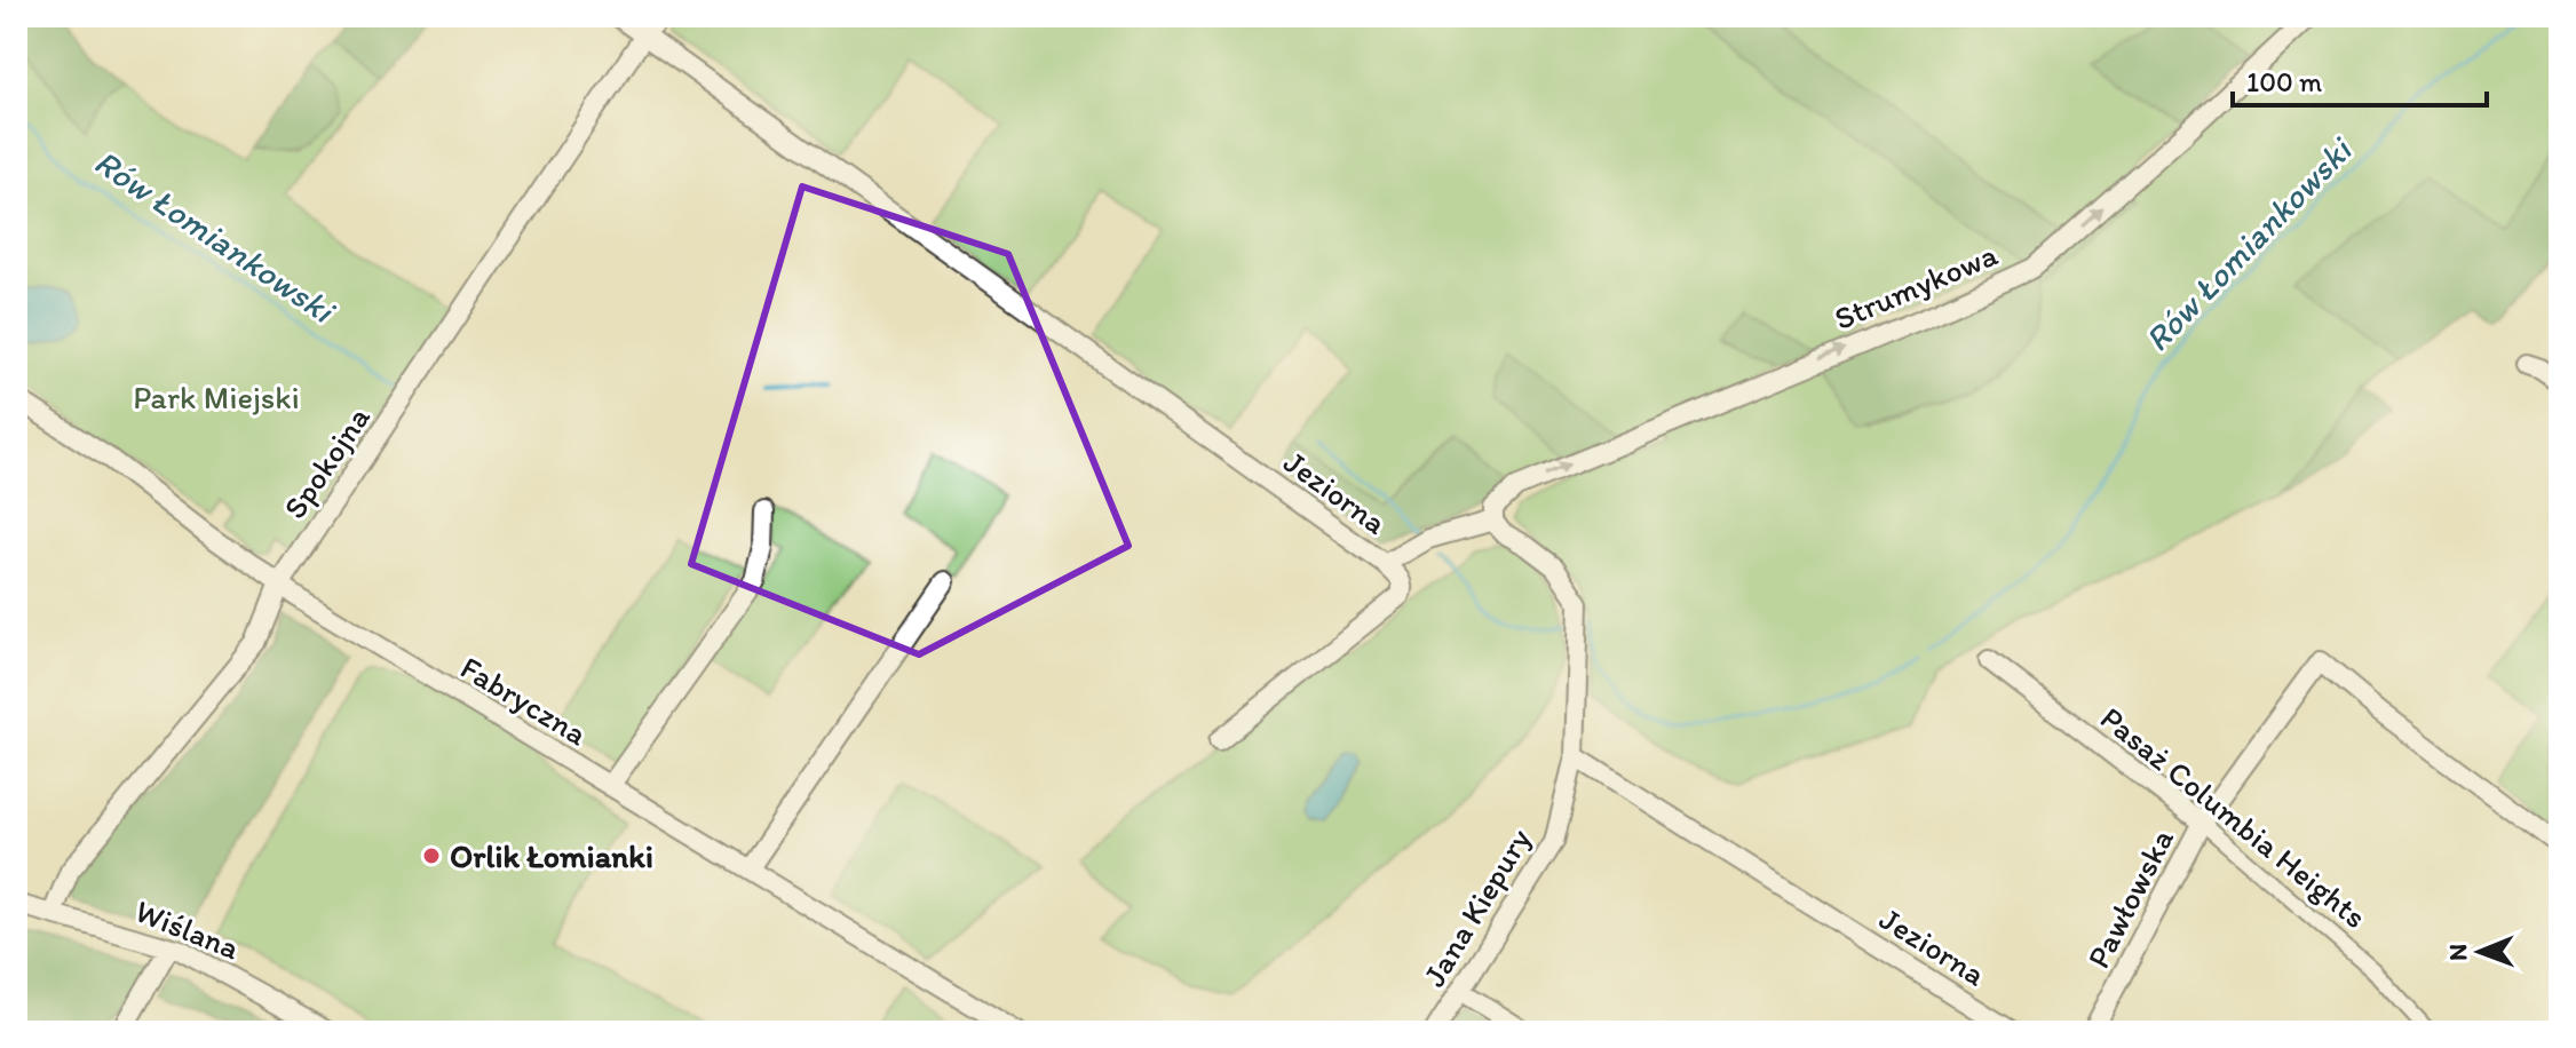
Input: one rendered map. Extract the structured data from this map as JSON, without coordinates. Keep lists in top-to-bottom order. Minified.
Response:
{"streets":{"street":["Strumykowa","Spokojna","Jeziorna","Fabryczna","Pasaż Columbia Heights","Pawłowska","Jana Kiepury","Wiślana"]},"crossings":[["Strumykowa","Jeziorna"],["Spokojna","Jeziorna"],["Spokojna","Fabryczna"],["Spokojna","Wiślana"],["Jeziorna","Jana Kiepury"],["Pasaż Columbia Heights","Pawłowska"]],"one_way":["Strumykowa"],"water":["Rów Łomiankowski"],"parks":["Park Miejski"],"places":["Orlik Łomianki"],"scale_bar":"100 m","north":"left"}
